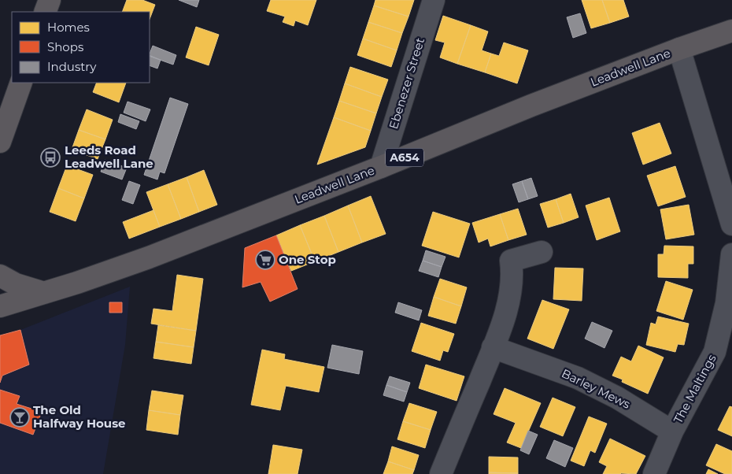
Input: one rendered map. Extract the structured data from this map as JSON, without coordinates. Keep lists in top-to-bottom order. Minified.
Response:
{"streets":{"main road":["Leadwell Lane","A654"],"street":["Ebenezer Street","Barley Mews","The Maltings"]},"crossings":[["Leadwell Lane","Ebenezer Street"],["Barley Mews","The Maltings"]],"places":{"bus stop":["Leeds Road Leadwell Lane"],"supermarket":["One Stop"],"bar":["The Old Halfway House"]},"legend":["Homes","Shops","Industry"]}
